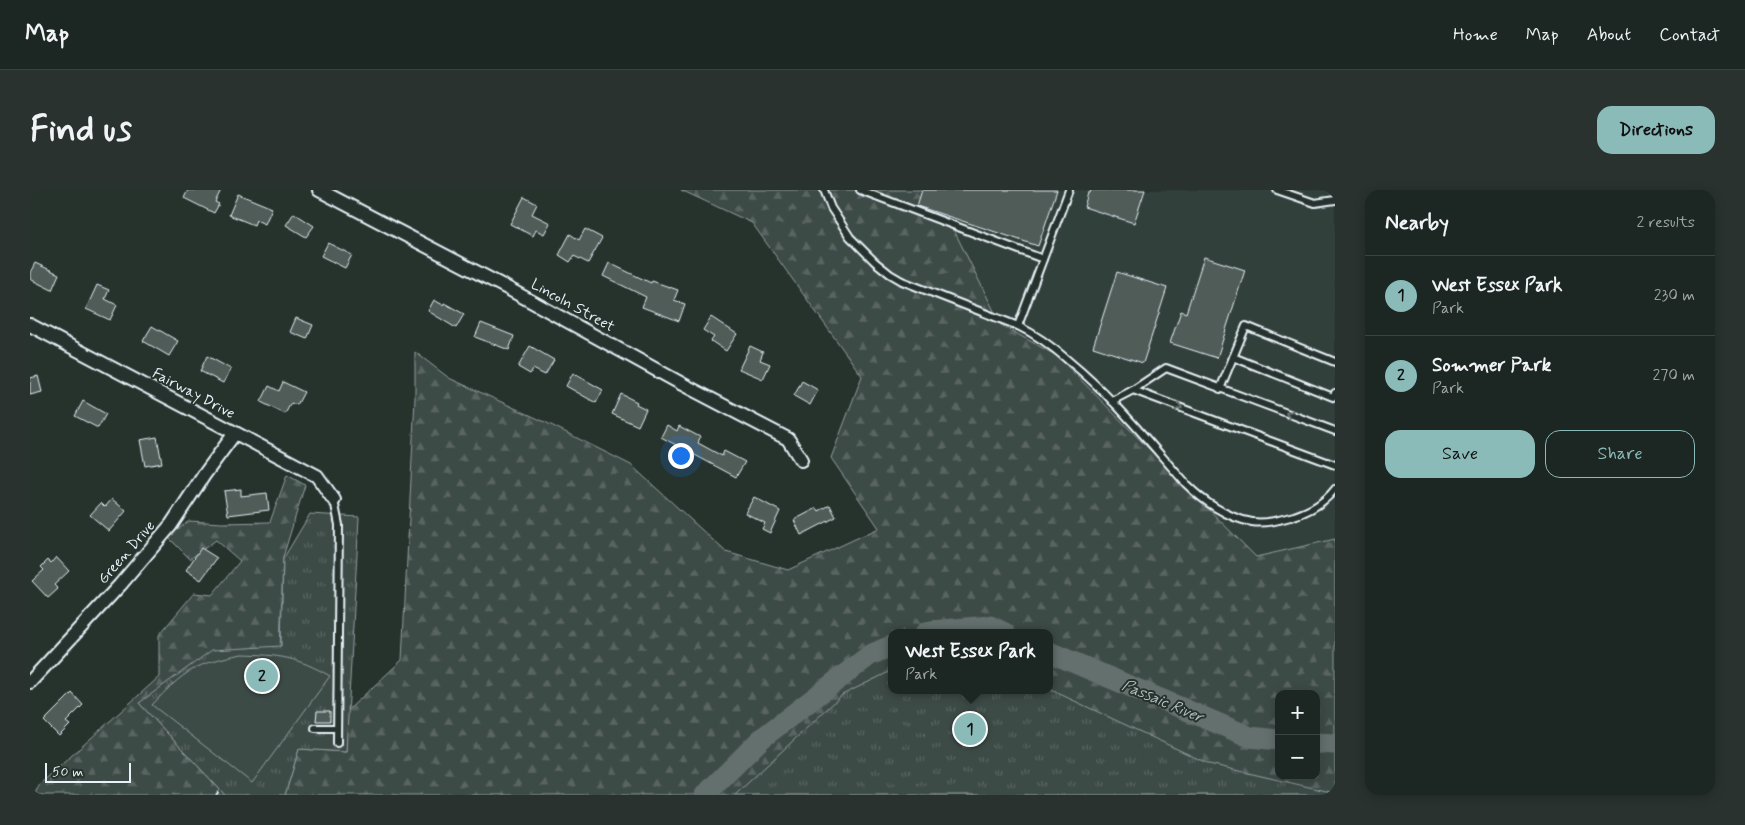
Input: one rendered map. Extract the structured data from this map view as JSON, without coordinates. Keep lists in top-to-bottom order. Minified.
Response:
{"streets":{"street":["Lincoln Street","Fairway Drive","Green Drive"]},"crossings":[["Fairway Drive","Green Drive"]],"water":["Passaic River"],"scale_bar":"50 m","page":{"header":"Map","nav":["Home","Map","About","Contact"],"buttons":["Directions",["Save","Share"]],"title":"Find us","heading":["Nearby","2 results"],"list":[{"mark":"1","name":"West Essex Park","note":"Park","value":"230 m"},{"mark":"2","name":"Sommer Park","note":"Park","value":"270 m"}],"popup":["West Essex Park","Park"],"pins":["2","1"],"map_buttons":["+","−"],"scale":"50 m"}}
